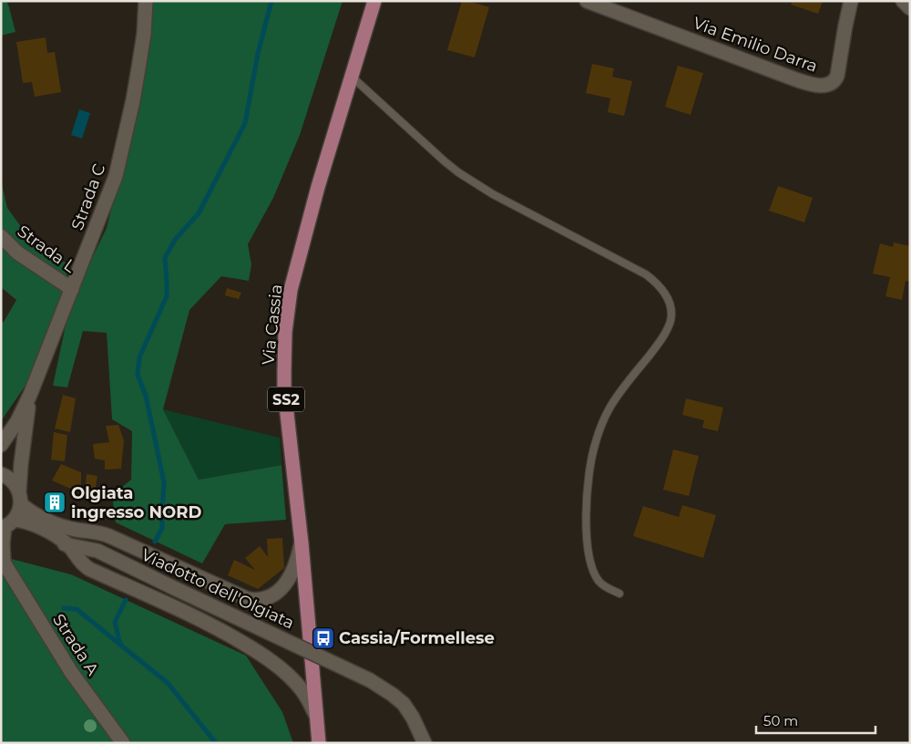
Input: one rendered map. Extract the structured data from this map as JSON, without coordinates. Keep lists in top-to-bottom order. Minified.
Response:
{"streets":{"main road":["Via Cassia","SS2"],"street":["Via Emilio Darra","Strada C","Strada L","Viadotto dell'Olgiata","Strada A"]},"crossings":[["Strada C","Strada L"],["Strada C","Strada A"]],"places":{"building":["Olgiata ingresso NORD"],"bus stop":["Cassia/Formellese"]},"scale_bar":"50 m"}
